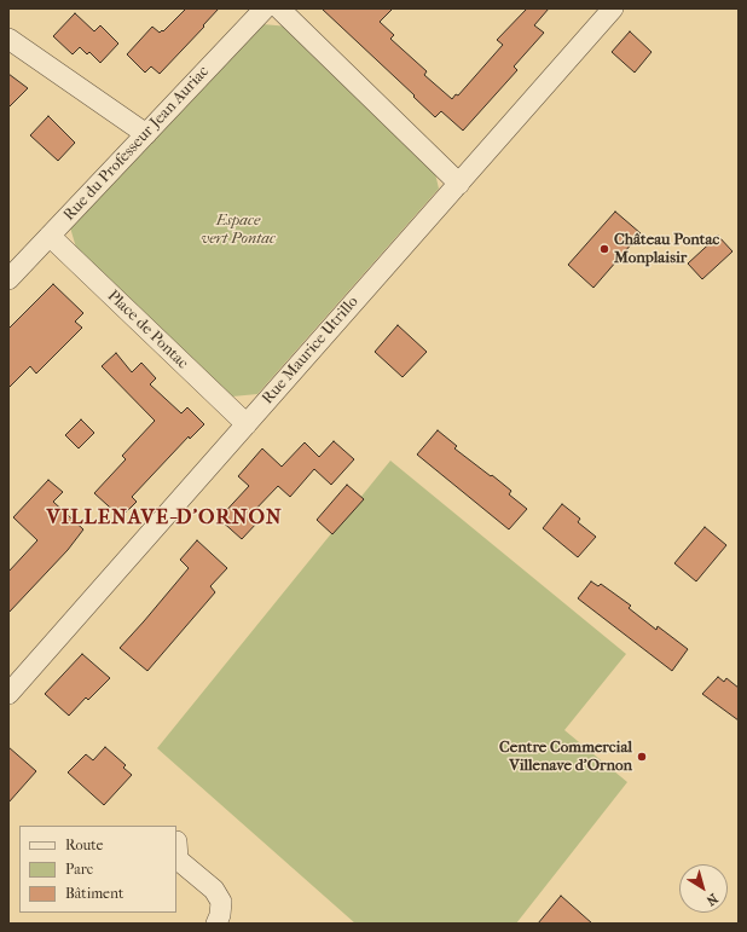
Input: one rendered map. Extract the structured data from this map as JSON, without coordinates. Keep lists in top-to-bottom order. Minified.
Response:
{"streets":{"street":["Rue du Professeur Jean Auriac","Place de Pontac","Rue Maurice Utrillo"]},"crossings":[["Rue du Professeur Jean Auriac","Place de Pontac"],["Place de Pontac","Rue Maurice Utrillo"]],"districts":["VILLENAVE-D'ORNON"],"parks":["Espace vert Pontac"],"places":["Château Pontac Monplaisir","Centre Commercial Villenave d'Ornon"],"legend":["Route","Parc","Bâtiment"],"north":"bottom right"}
